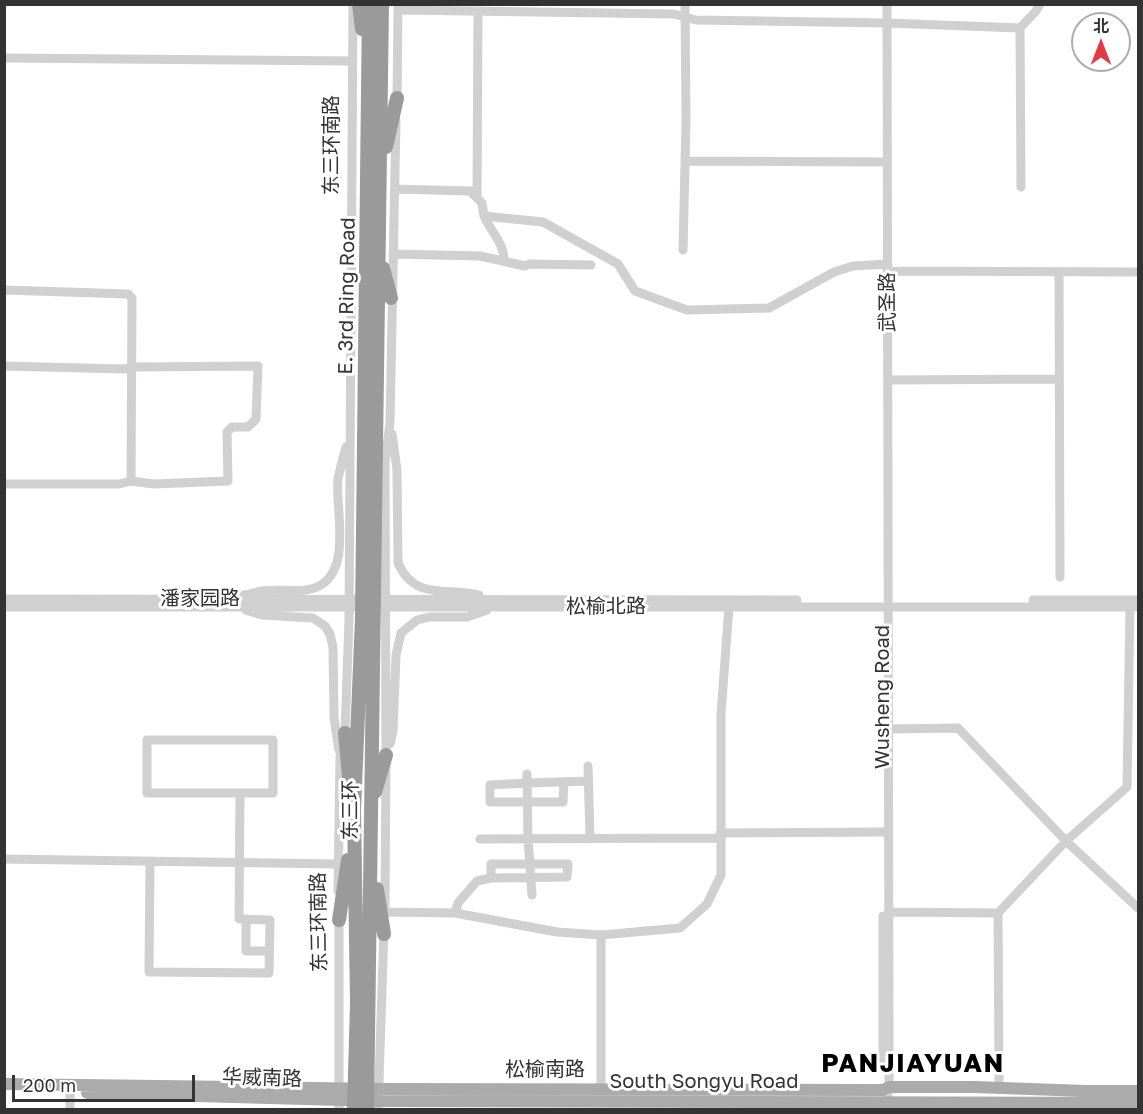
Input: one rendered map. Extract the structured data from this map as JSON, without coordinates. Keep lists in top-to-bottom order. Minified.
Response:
{"streets":{"highway":["E. 3rd Ring Road","东三环"],"main road":["松榆南路","华威南路","South Songyu Road"],"street":["东三环南路","武圣路","潘家园路","松榆北路","Wusheng Road"]},"crossings":[["东三环南路","华威南路"],["东三环南路","South Songyu Road"],["武圣路","松榆北路"],["武圣路","Wusheng Road"],["潘家园路","松榆北路"],["松榆北路","Wusheng Road"],["Wusheng Road","松榆南路"],["松榆南路","South Songyu Road"],["华威南路","South Songyu Road"]],"districts":["PANJIAYUAN"],"scale_bar":"200 m","north":"top"}
